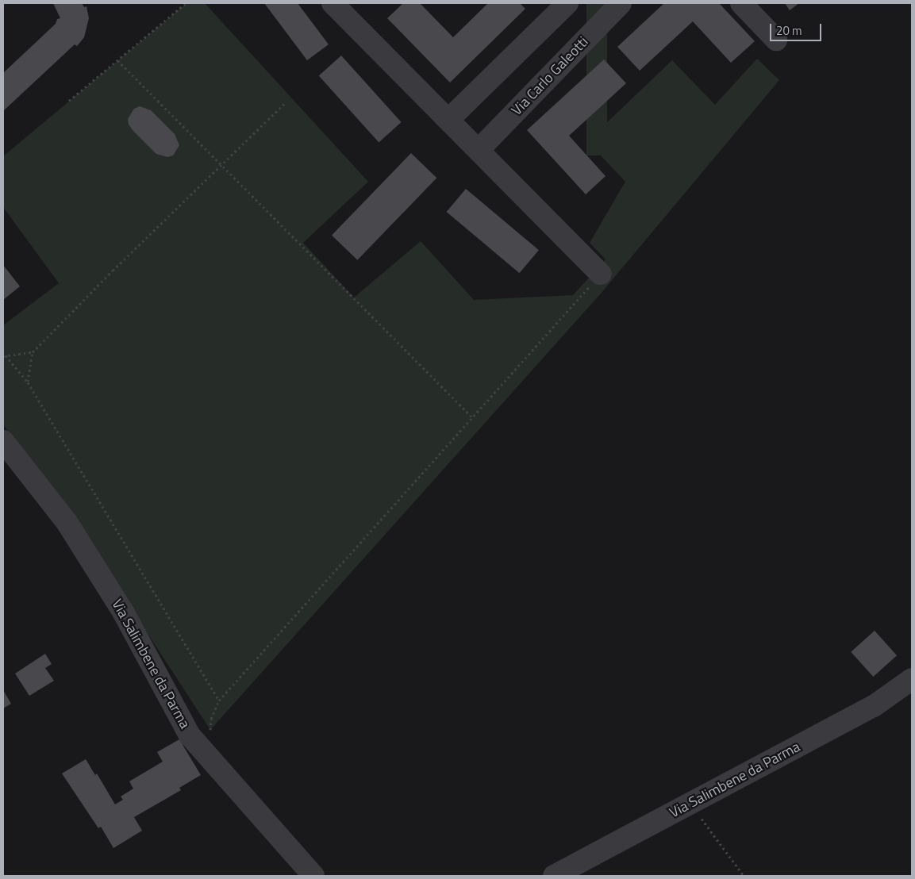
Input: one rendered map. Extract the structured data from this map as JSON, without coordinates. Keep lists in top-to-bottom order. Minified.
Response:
{"streets":{"street":["Via Carlo Galeotti","Via Salimbene da Parma"]},"scale_bar":"20 m"}
